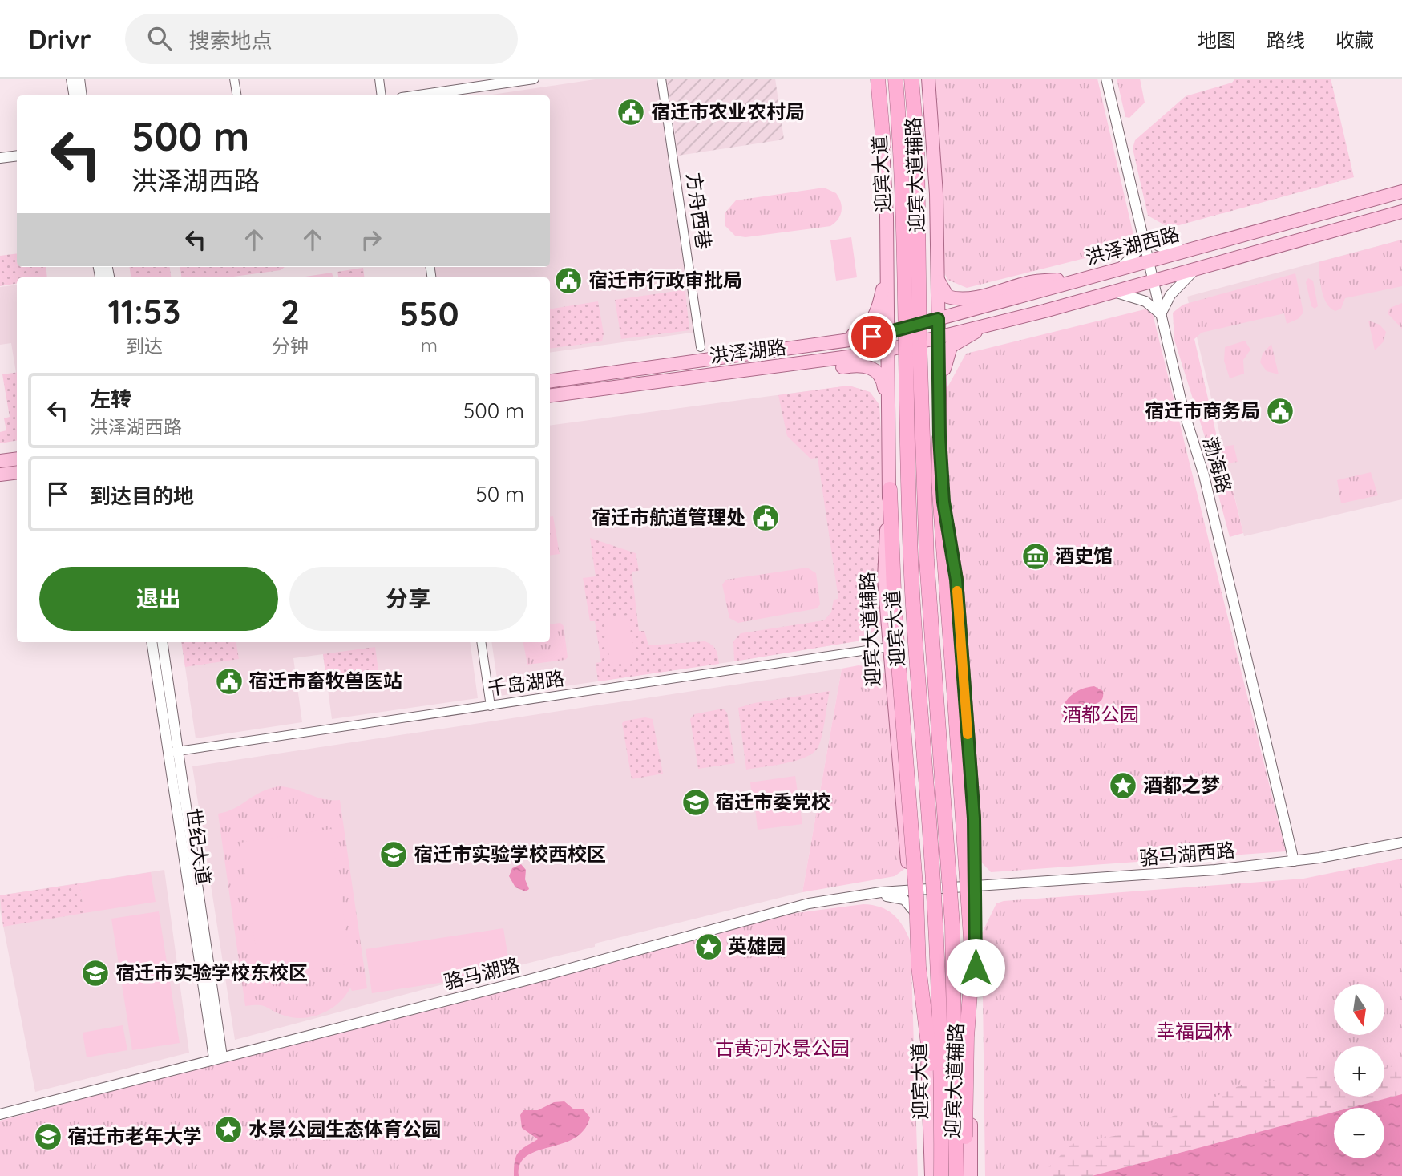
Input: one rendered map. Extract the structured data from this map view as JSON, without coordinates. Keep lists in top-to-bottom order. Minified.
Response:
{"streets":{"highway":["迎宾大道"],"main road":["迎宾大道辅路","洪泽湖西路","洪泽湖路"],"street":["方舟西巷","渤海路","千岛湖路","世纪大道","骆马湖西路","骆马湖路"]},"crossings":[["迎宾大道辅路","洪泽湖西路"],["迎宾大道辅路","洪泽湖路"],["迎宾大道辅路","千岛湖路"],["迎宾大道辅路","骆马湖西路"],["迎宾大道辅路","骆马湖路"],["洪泽湖西路","洪泽湖路"],["洪泽湖西路","渤海路"],["渤海路","骆马湖西路"],["千岛湖路","世纪大道"],["世纪大道","骆马湖路"],["骆马湖西路","骆马湖路"]],"parks":["酒都公园","幸福园林","古黄河水景公园"],"places":{"public building":["宿迁市农业农村局","宿迁市行政审批局","宿迁市商务局","宿迁市航道管理处","宿迁市畜牧兽医站"],"museum":["酒史馆"],"place":["酒都之梦","英雄园","水景公园生态体育公园"],"school or university":["宿迁市委党校","宿迁市实验学校西校区","宿迁市实验学校东校区","宿迁市老年大学"]},"north":"bottom","page":{"header":"Drivr","search":"搜索地点","nav":["地图","路线","收藏"],"turn":["500 m","洪泽湖西路"],"eta":["11:53","到达","2","分钟","550","m"],"list":[{"name":"左转","note":"洪泽湖西路","value":"500 m"},{"name":"到达目的地","value":"50 m"}],"buttons":["退出","分享"],"map_buttons":["+","−"]}}
